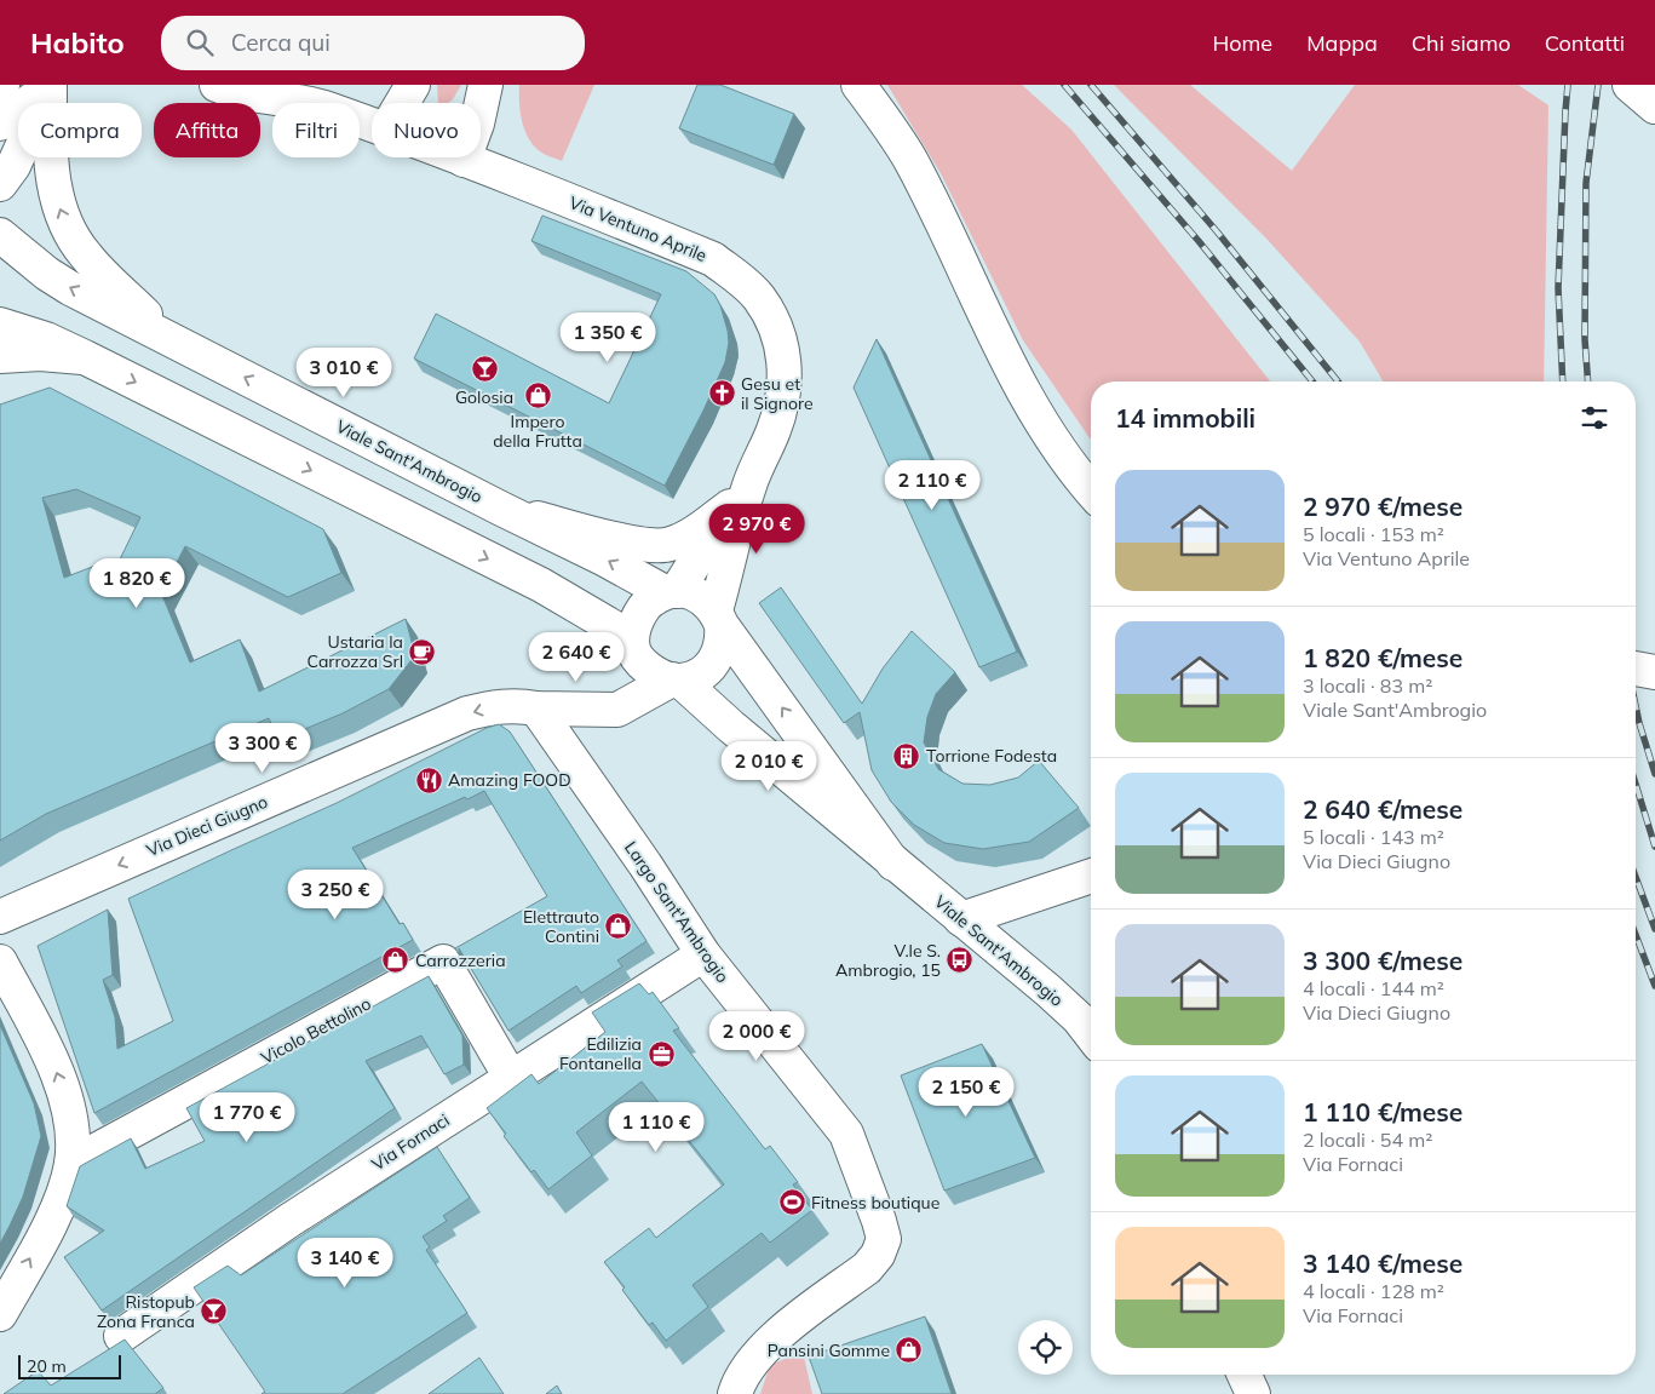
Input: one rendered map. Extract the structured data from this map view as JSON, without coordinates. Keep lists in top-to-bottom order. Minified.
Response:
{"streets":{"main road":["Via Ventuno Aprile","Viale Sant'Ambrogio","Via Dieci Giugno","Largo Sant'Ambrogio","Vicolo Bettolino","Via Fornaci"]},"crossings":[["Via Ventuno Aprile","Viale Sant'Ambrogio"],["Via Ventuno Aprile","Via Dieci Giugno"],["Viale Sant'Ambrogio","Via Dieci Giugno"],["Via Dieci Giugno","Largo Sant'Ambrogio"],["Largo Sant'Ambrogio","Via Fornaci"],["Vicolo Bettolino","Via Fornaci"]],"one_way":["Via Dieci Giugno"],"places":{"bar":["Golosia","Ristopub Zona Franca"],"church":["Gesu et il Signore"],"shop":["Impero della Frutta","Elettrauto Contini","Carrozzeria","Pansini Gomme"],"cafe":["Ustaria la Carrozza Srl"],"building":["Torrione Fodesta"],"restaurant":["Amazing FOOD"],"bus stop":["V.le S. Ambrogio, 15"],"office":["Edilizia Fontanella"],"sports":["Fitness boutique"]},"scale_bar":"20 m","page":{"header":"Habito","search":"Cerca qui","nav":["Home","Mappa","Chi siamo","Contatti"],"chip":["Compra","Affitta","Filtri","Nuovo"],"price":["1 350 €","3 010 €","2 110 €","2 970 €","1 820 €","2 640 €","3 300 €","2 010 €","3 250 €","2 000 €","2 150 €","1 770 €","1 110 €","3 140 €"],"heading":"14 immobili","list":[{"name":"2 970 €/mese","note":"5 locali · 153 m² · Via Ventuno Aprile"},{"name":"1 820 €/mese","note":"3 locali · 83 m² · Viale Sant'Ambrogio"},{"name":"2 640 €/mese","note":"5 locali · 143 m² · Via Dieci Giugno"},{"name":"3 300 €/mese","note":"4 locali · 144 m² · Via Dieci Giugno"},{"name":"1 110 €/mese","note":"2 locali · 54 m² · Via Fornaci"},{"name":"3 140 €/mese","note":"4 locali · 128 m² · Via Fornaci"}],"scale":"20 m"}}
